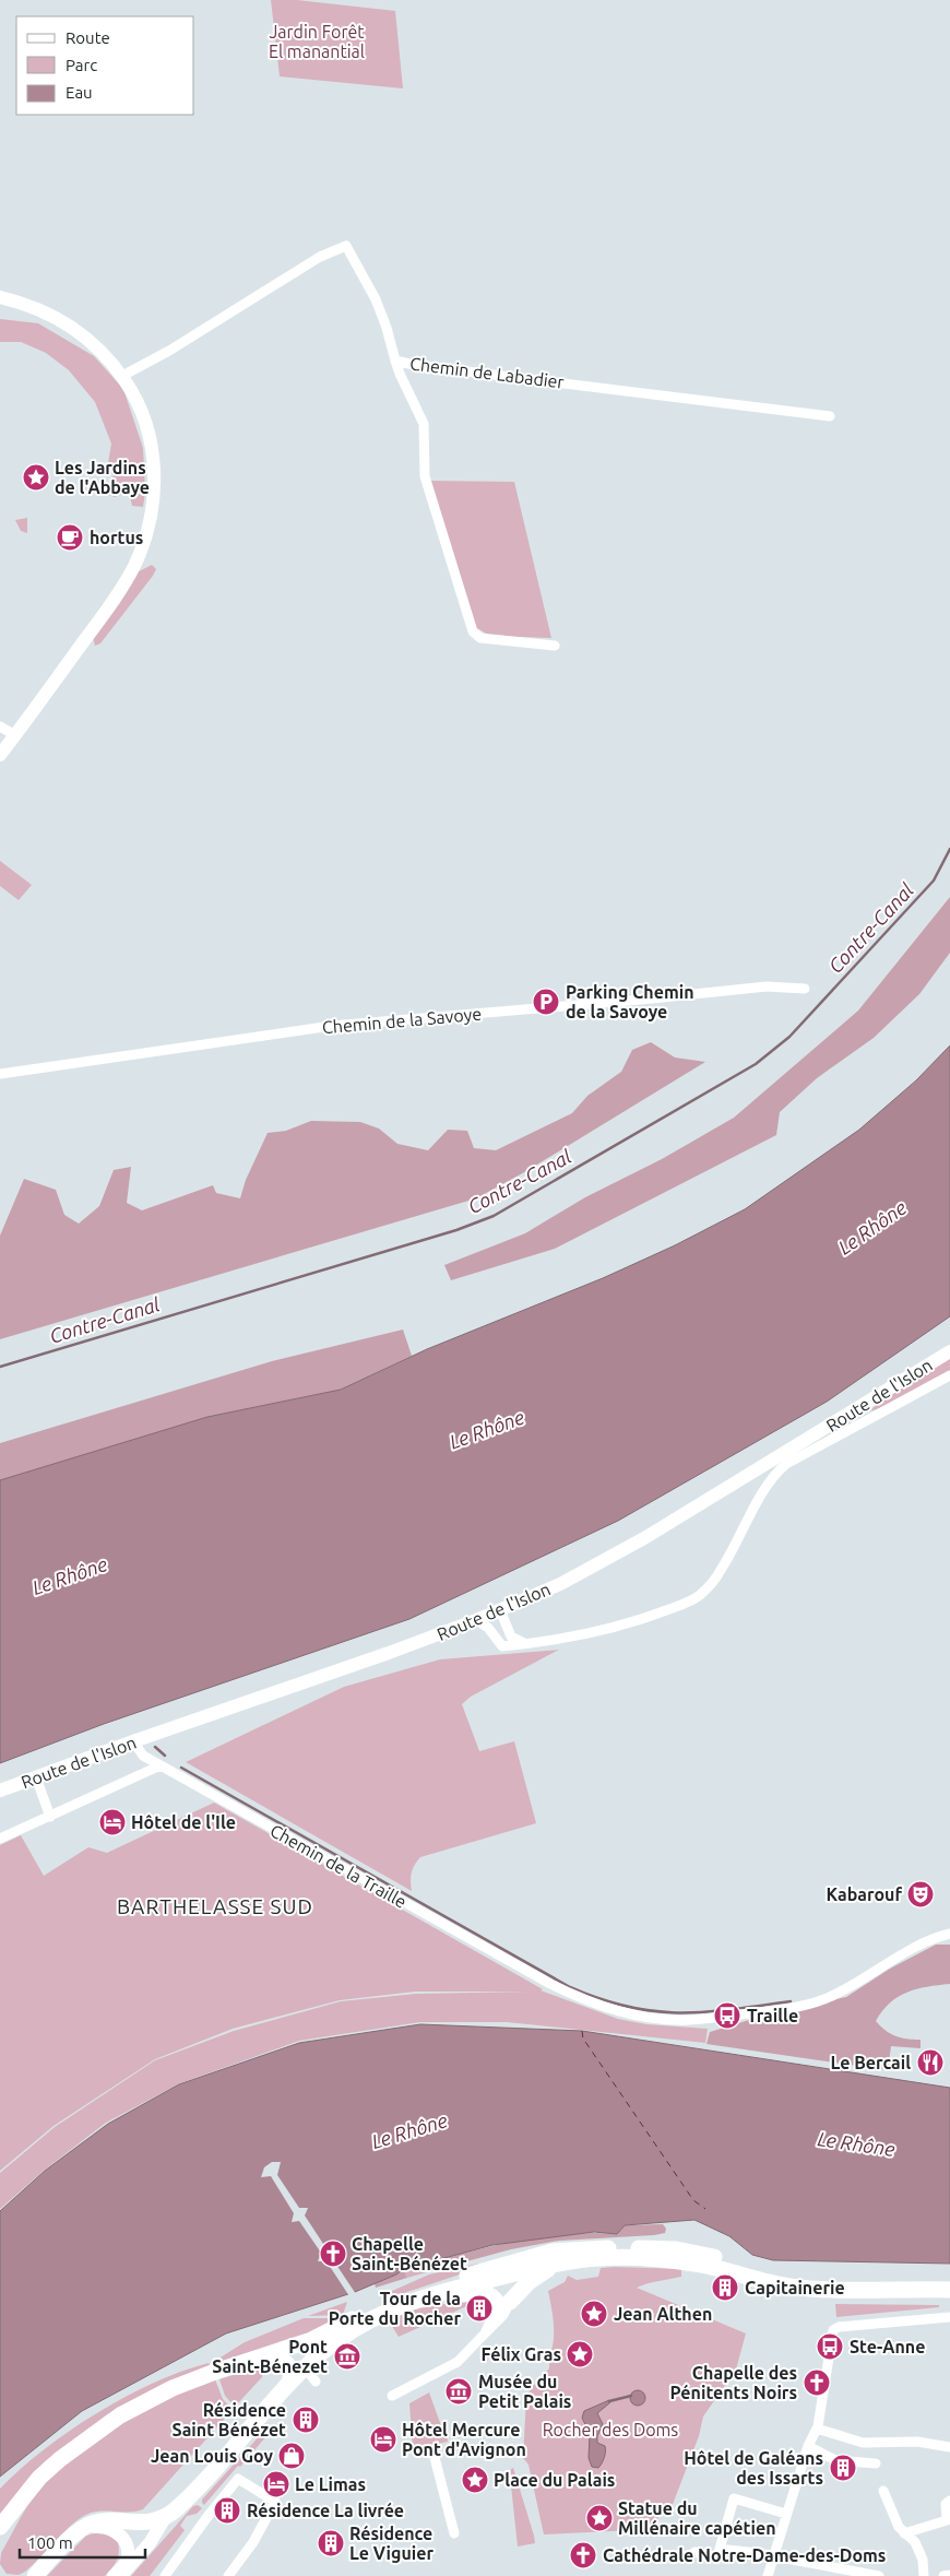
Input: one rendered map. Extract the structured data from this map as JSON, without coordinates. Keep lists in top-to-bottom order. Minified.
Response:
{"streets":{"street":["Chemin de Labadier","Chemin de la Savoye","Route de l'Islon","Chemin de la Traille"]},"crossings":[["Route de l'Islon","Chemin de la Traille"]],"districts":["BARTHELASSE SUD"],"water":["Contre-Canal","Le Rhône"],"parks":["Jardin Forêt El manantial","Rocher des Doms"],"places":{"place":["Les Jardins de l'Abbaye","Jean Althen","Félix Gras","Place du Palais","Statue du Millénaire capétien"],"cafe":["hortus"],"parking":["Parking Chemin de la Savoye"],"hotel":["Hôtel de l'Ile","Hôtel Mercure Pont d'Avignon","Le Limas"],"theatre":["Kabarouf"],"bus stop":["Traille","Ste-Anne"],"restaurant":["Le Bercail"],"church":["Chapelle Saint-Bénézet","Chapelle des Pénitents Noirs","Cathédrale Notre-Dame-des-Doms"],"building":["Capitainerie","Tour de la Porte du Rocher","Résidence Saint Bénézet","Hôtel de Galéans des Issarts","Résidence La livrée","Résidence Le Viguier"],"museum":["Pont Saint-Bénezet","Musée du Petit Palais"],"shop":["Jean Louis Goy"]},"legend":["Route","Parc","Eau"],"scale_bar":"100 m"}
